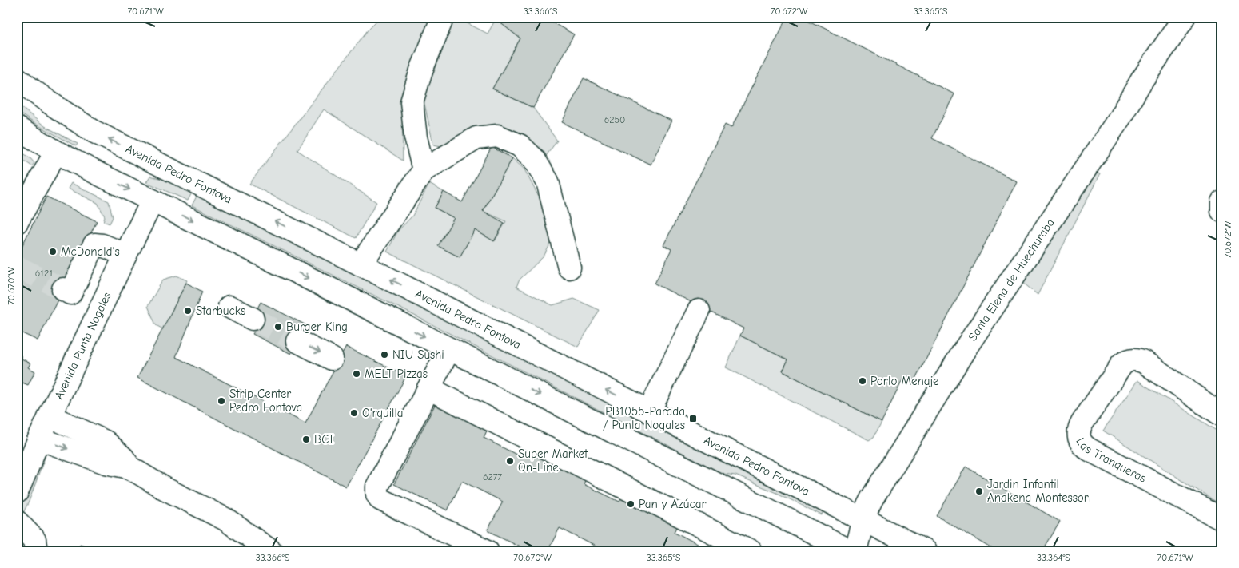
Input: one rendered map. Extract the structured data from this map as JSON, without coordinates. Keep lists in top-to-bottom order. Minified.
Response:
{"streets":{"street":["Avenida Pedro Fontova","Santa Elena de Huechuraba","Avenida Punta Nogales","Las Tranqueras"]},"crossings":[["Avenida Pedro Fontova","Santa Elena de Huechuraba"]],"places":{"other":["McDonald's","Starbucks","Burger King","NIU Sushi","MELT Pizzas","Porto Menaje","Strip Center Pedro Fontova","O'rquilla","BCI","Super Market On-Line","Jardin Infantil Anakena Montessori","Pan y Azúcar"],"transit":["PB1055-Parada / Punta Nogales"]},"house_numbers":["6250","6121","6277"],"coordinates":["70.671°W","33.366°S","70.672°W","33.365°S","70.670°W","33.364°S"]}
